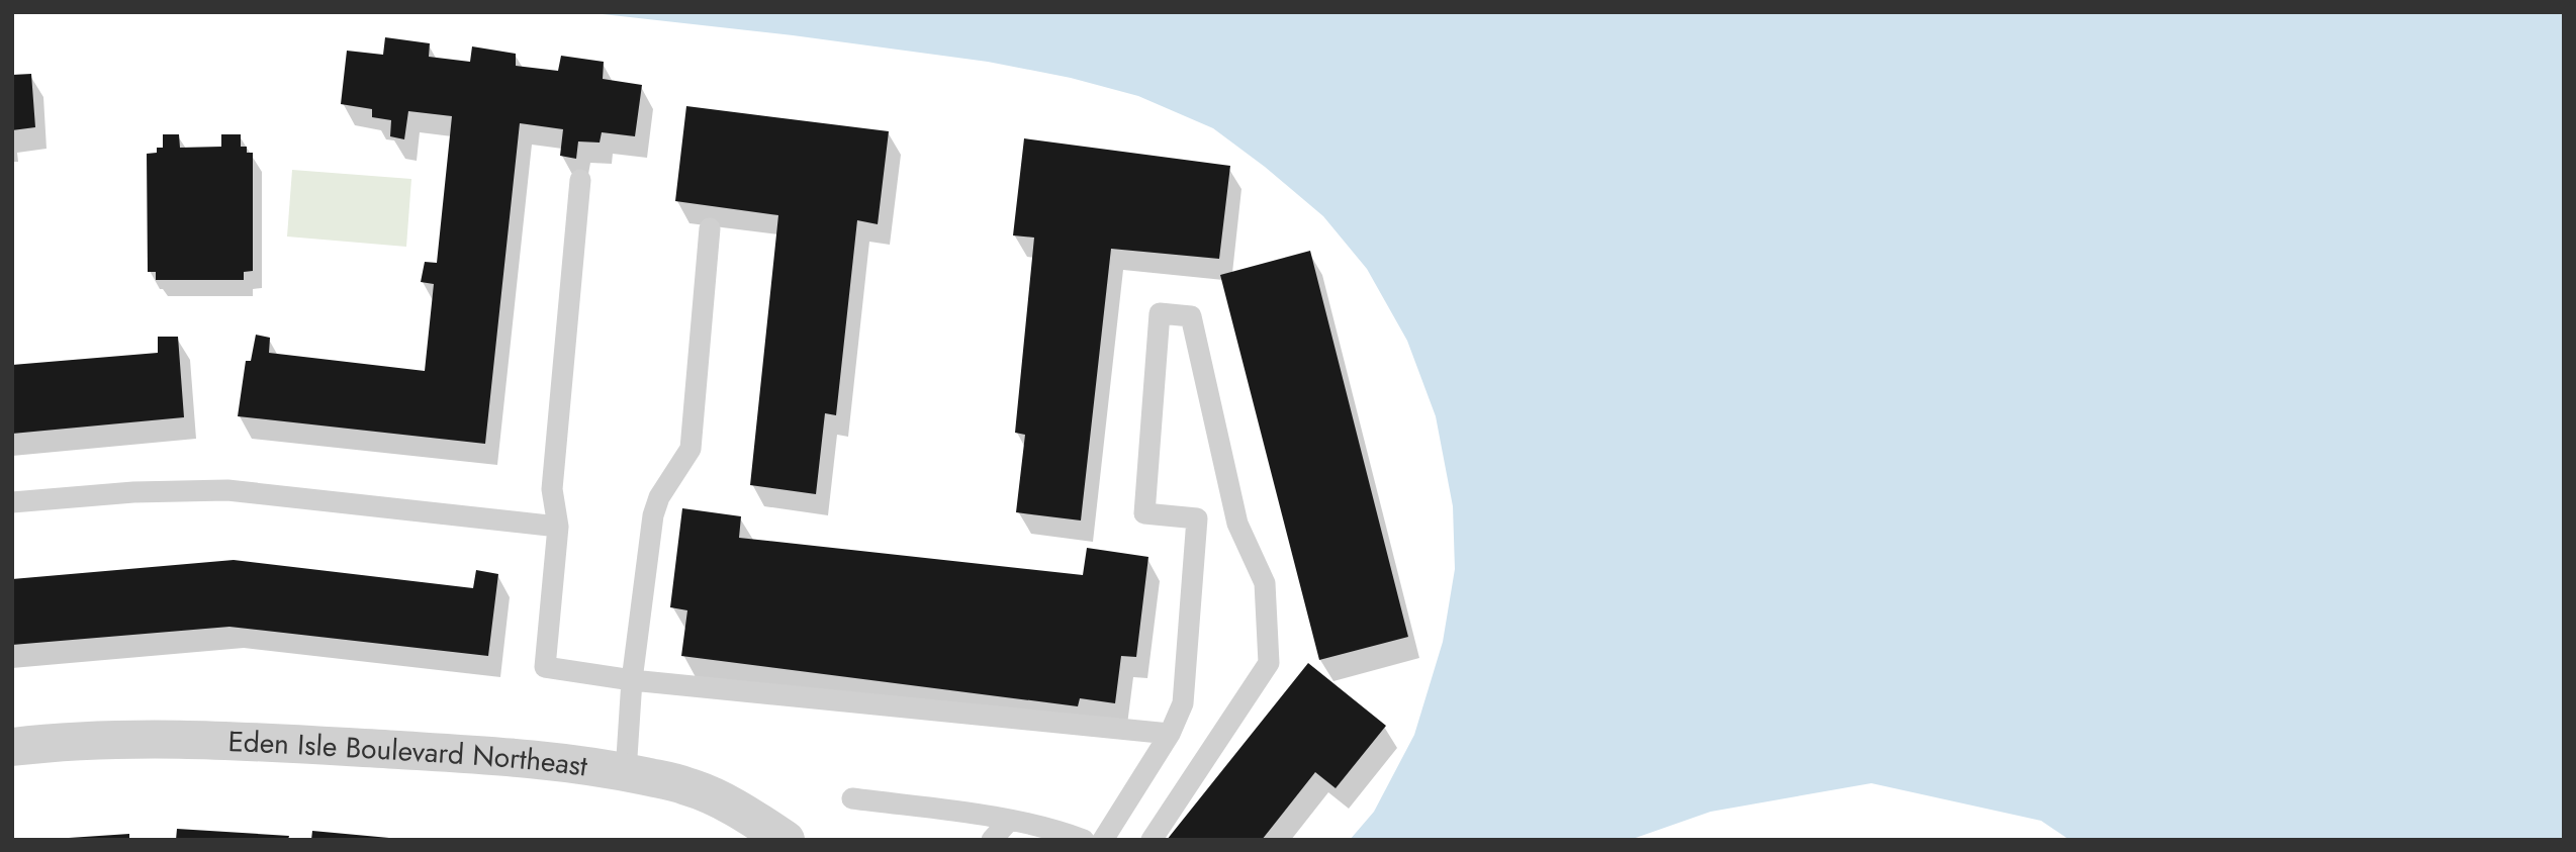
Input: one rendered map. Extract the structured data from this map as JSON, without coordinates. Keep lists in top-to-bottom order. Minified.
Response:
{"streets":{"street":["Eden Isle Boulevard Northeast"]}}
